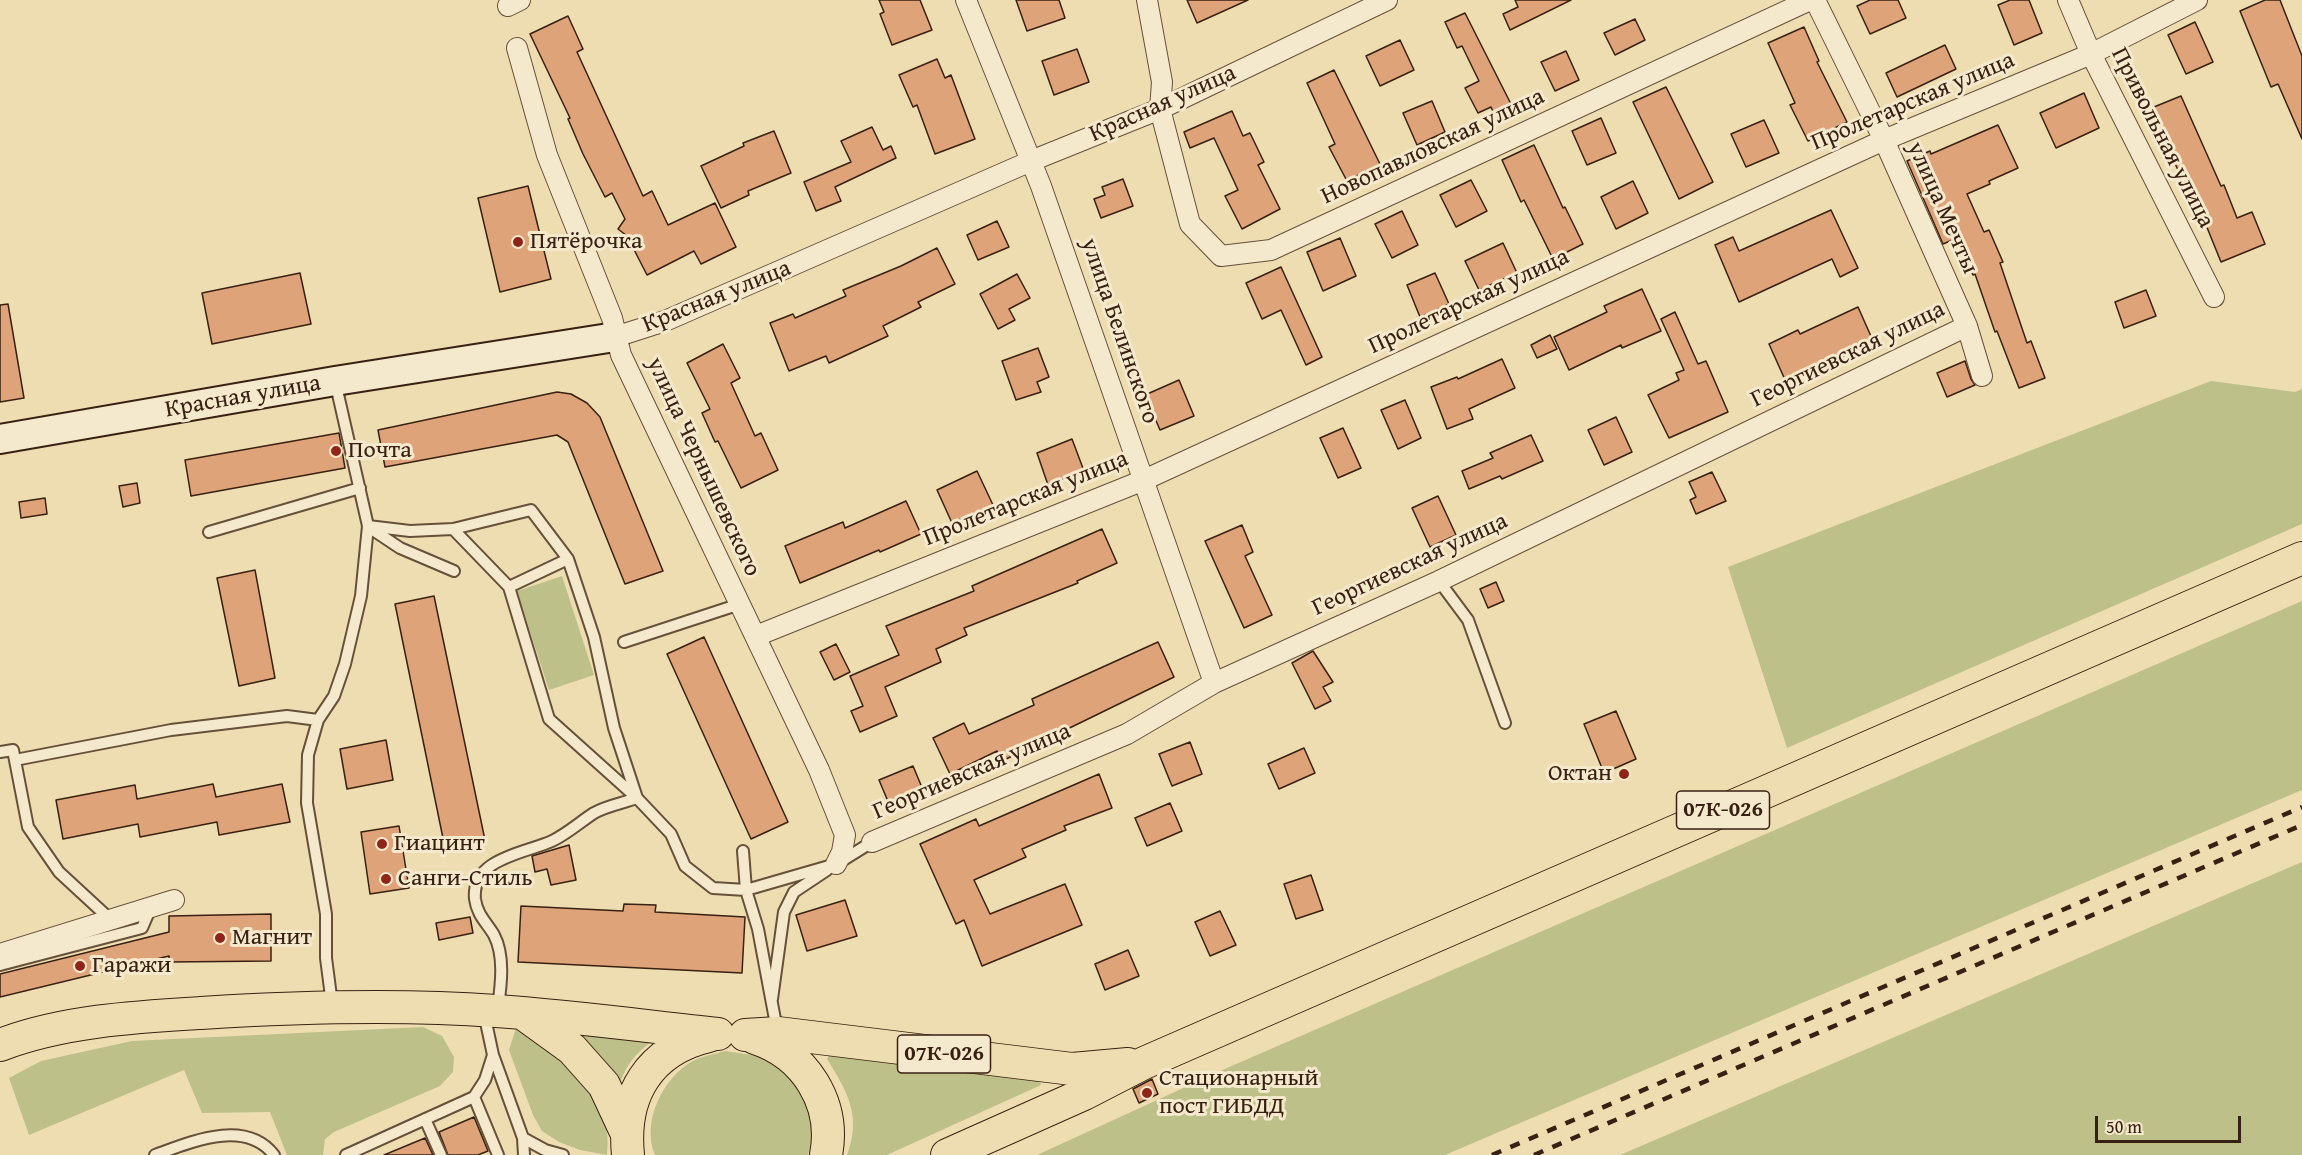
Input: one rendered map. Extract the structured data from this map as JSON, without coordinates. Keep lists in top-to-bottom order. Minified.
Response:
{"streets":{"main road":["07К-026"],"street":["Пролетарская улица","Красная улица","Привольная улица","Новопавловская улица","улица Мечты","улица Белинского","Георгиевская улица","улица Чернышевского"]},"crossings":[["Пролетарская улица","Привольная улица"],["Пролетарская улица","улица Мечты"],["Пролетарская улица","улица Белинского"],["Пролетарская улица","улица Чернышевского"],["Красная улица","Новопавловская улица"],["Красная улица","улица Белинского"],["Красная улица","улица Чернышевского"],["Новопавловская улица","улица Мечты"],["улица Мечты","Георгиевская улица"],["улица Белинского","Георгиевская улица"]],"places":["Пятёрочка","Почта","Октан","Гиацинт","Санги-Стиль","Магнит","Гаражи","Стационарный пост ГИБДД"],"scale_bar":"50 m"}
